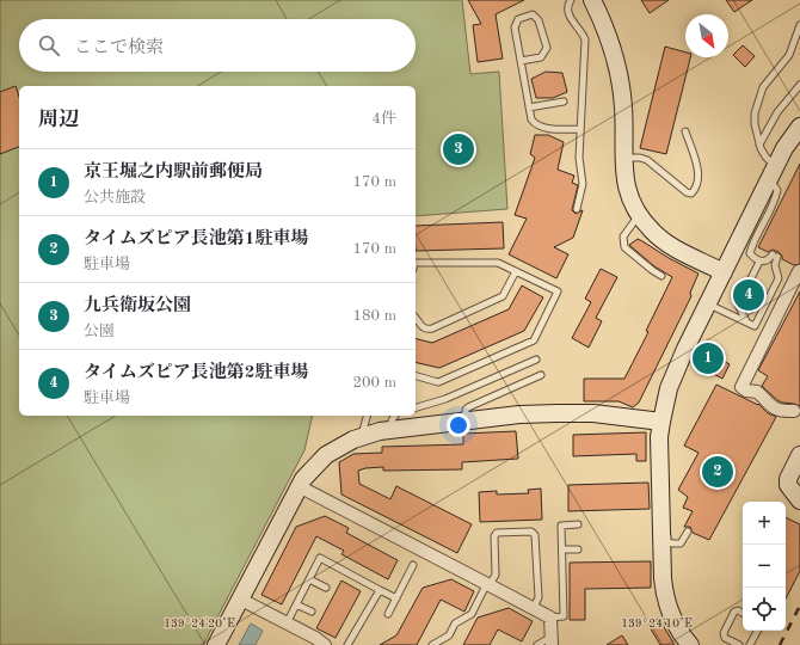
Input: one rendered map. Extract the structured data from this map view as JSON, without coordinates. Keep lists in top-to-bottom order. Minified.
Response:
{"north":"bottom right","page":{"search":"ここで検索","heading":["周辺","4件"],"pins":["3","4","1","2"],"list":[{"mark":"1","name":"京王堀之内駅前郵便局","note":"公共施設","value":"170 m"},{"mark":"2","name":"タイムズピア長池第1駐車場","note":"駐車場","value":"170 m"},{"mark":"3","name":"九兵衛坂公園","note":"公園","value":"180 m"},{"mark":"4","name":"タイムズピア長池第2駐車場","note":"駐車場","value":"200 m"}],"map_buttons":["+","−"]},"coordinates":["139°24'20\"E","139°24'10\"E"]}
